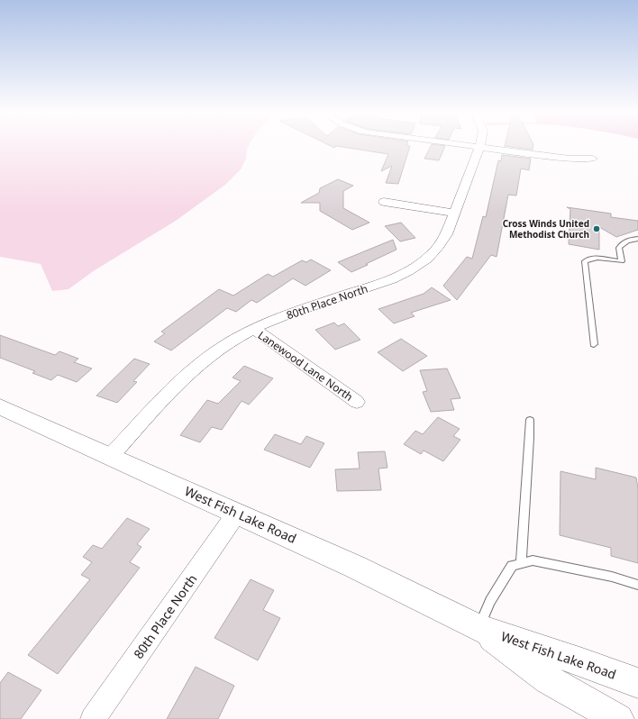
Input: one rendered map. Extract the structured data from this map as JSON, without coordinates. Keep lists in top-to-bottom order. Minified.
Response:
{"streets":{"street":["80th Place North","Lanewood Lane North","West Fish Lake Road"]},"crossings":[["80th Place North","Lanewood Lane North"],["80th Place North","West Fish Lake Road"]],"places":["Cross Winds United Methodist Church"]}
